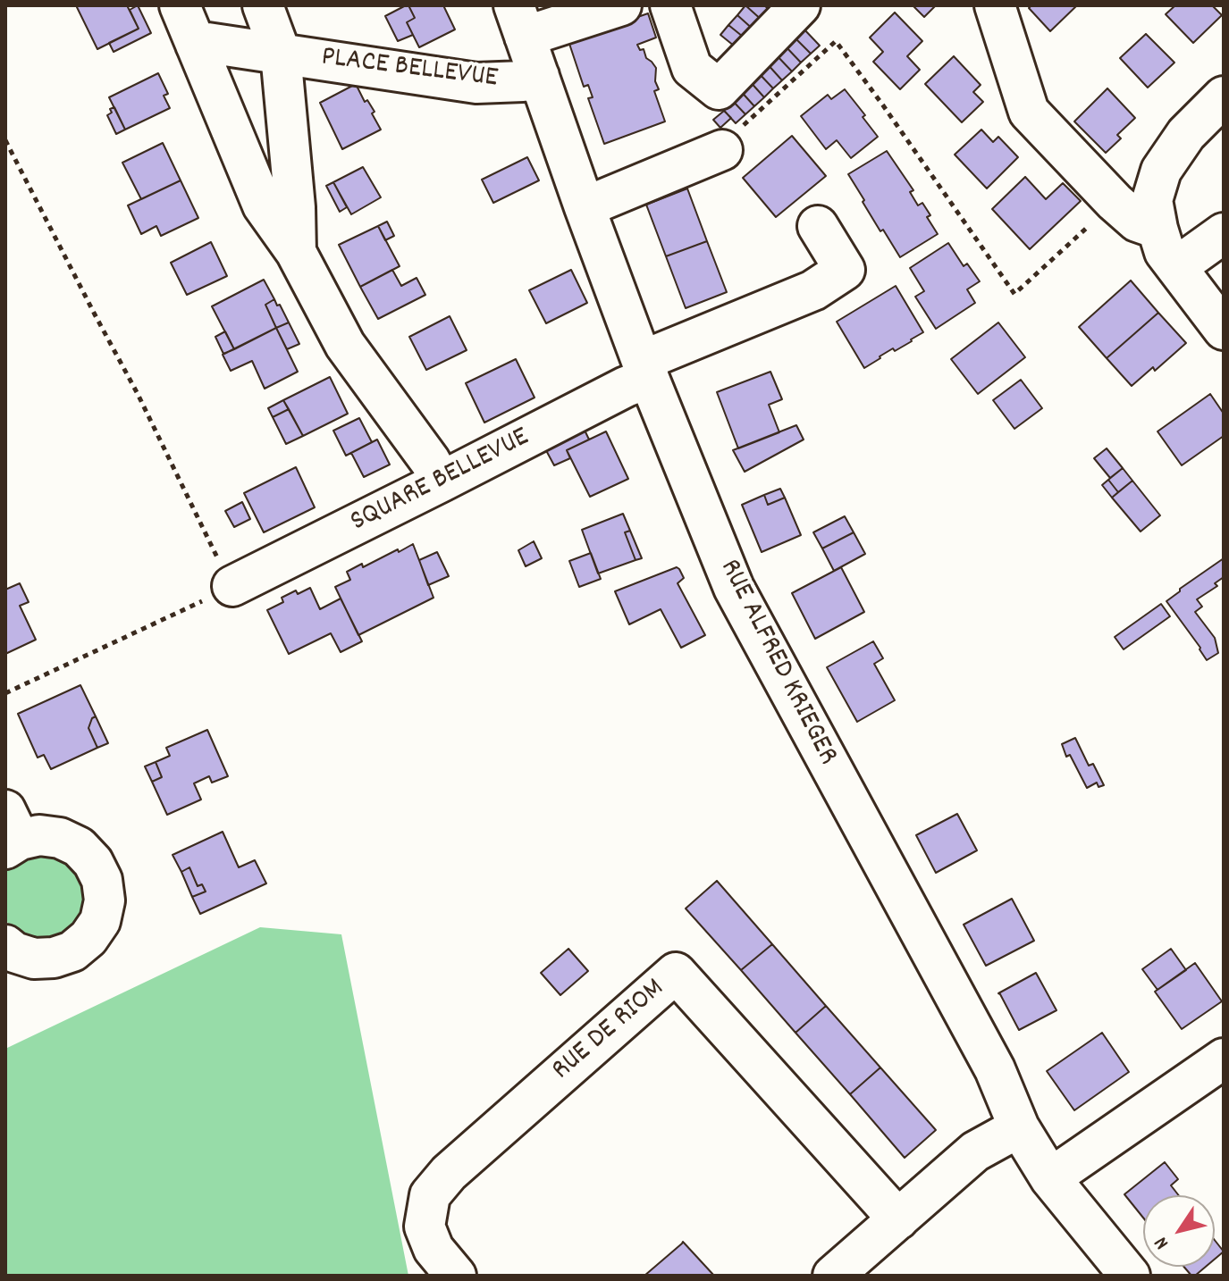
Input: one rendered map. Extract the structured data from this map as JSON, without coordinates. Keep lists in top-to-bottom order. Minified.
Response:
{"streets":{"street":["PLACE BELLEVUE","SQUARE BELLEVUE","RUE ALFRED KRIEGER","RUE DE RIOM"]},"crossings":[["PLACE BELLEVUE","SQUARE BELLEVUE"],["PLACE BELLEVUE","RUE ALFRED KRIEGER"],["SQUARE BELLEVUE","RUE ALFRED KRIEGER"]],"north":"bottom left"}
